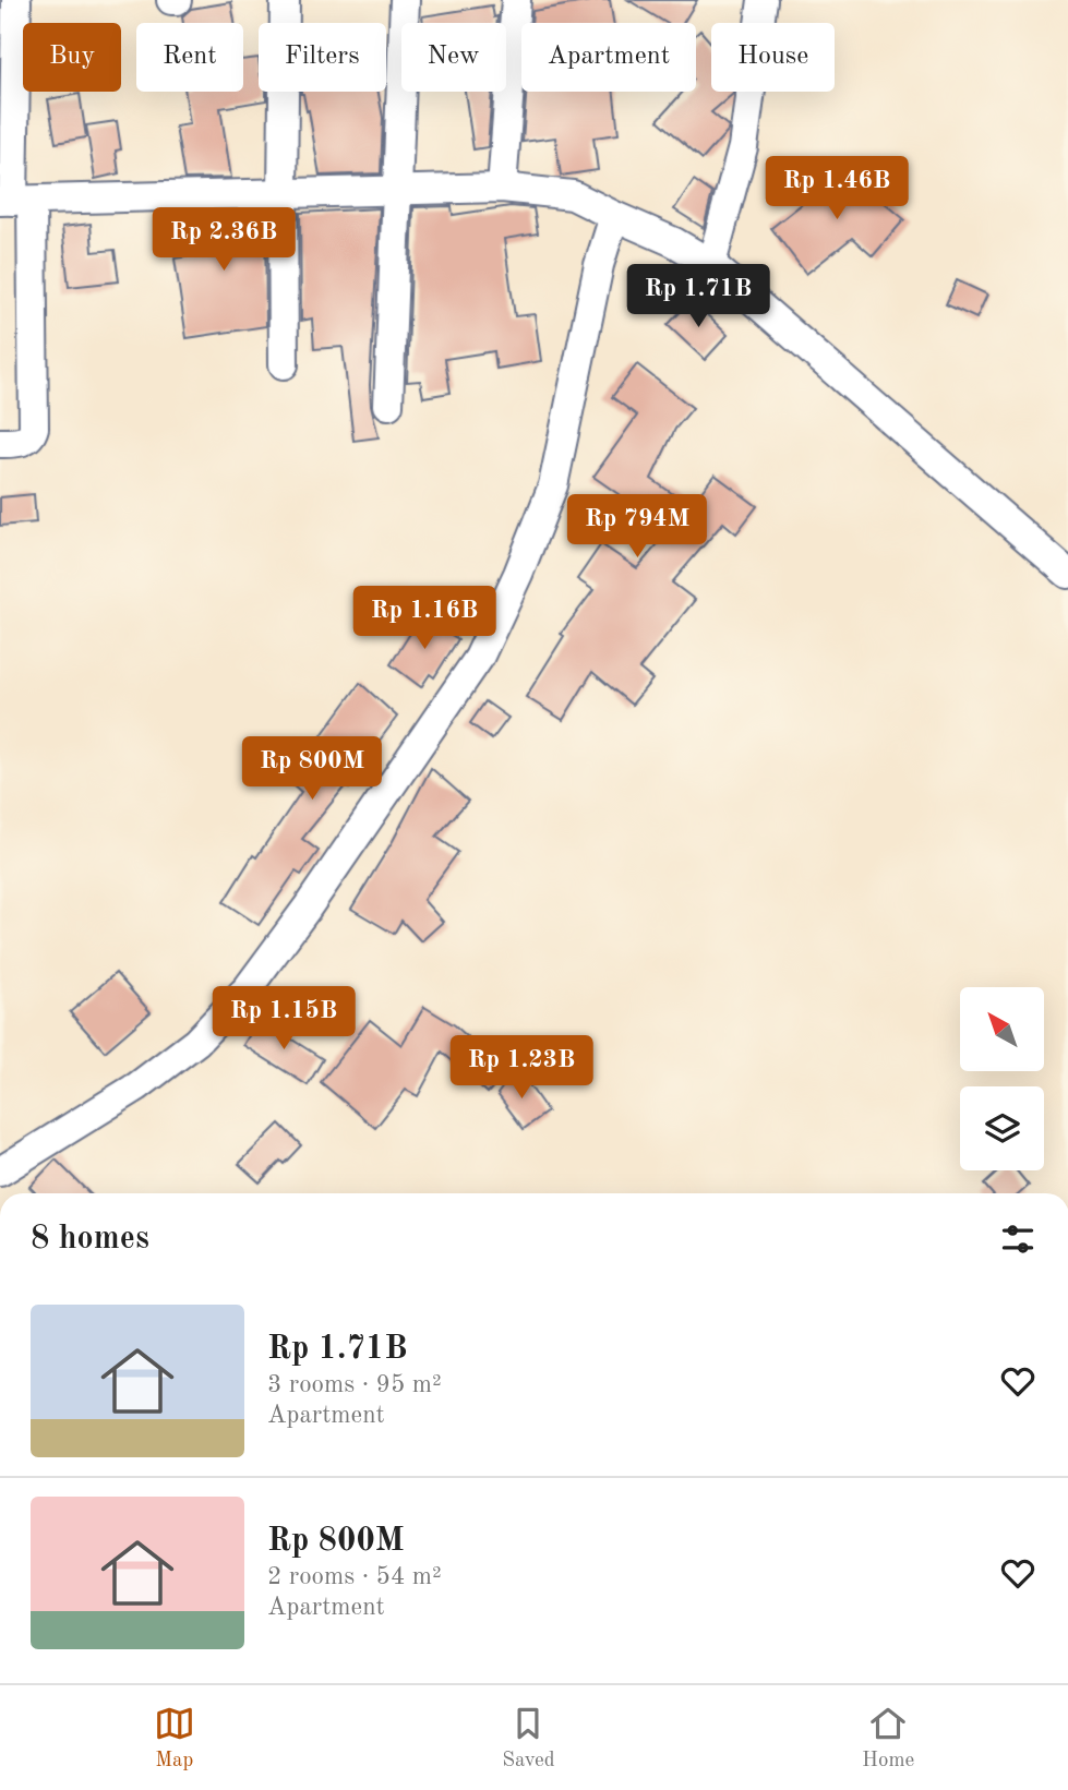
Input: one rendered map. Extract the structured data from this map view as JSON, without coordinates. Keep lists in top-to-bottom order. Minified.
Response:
{"north":"top left","page":{"chip":["Buy","Rent","Filters","New","Apartment","House"],"price":["Rp 1.46B","Rp 2.36B","Rp 1.71B","Rp 794M","Rp 1.16B","Rp 800M","Rp 1.15B","Rp 1.23B"],"heading":"8 homes","list":[{"name":"Rp 1.71B","note":"3 rooms · 95 m² · Apartment"},{"name":"Rp 800M","note":"2 rooms · 54 m² · Apartment"}],"tabs":["Map","Saved","Home"]}}
